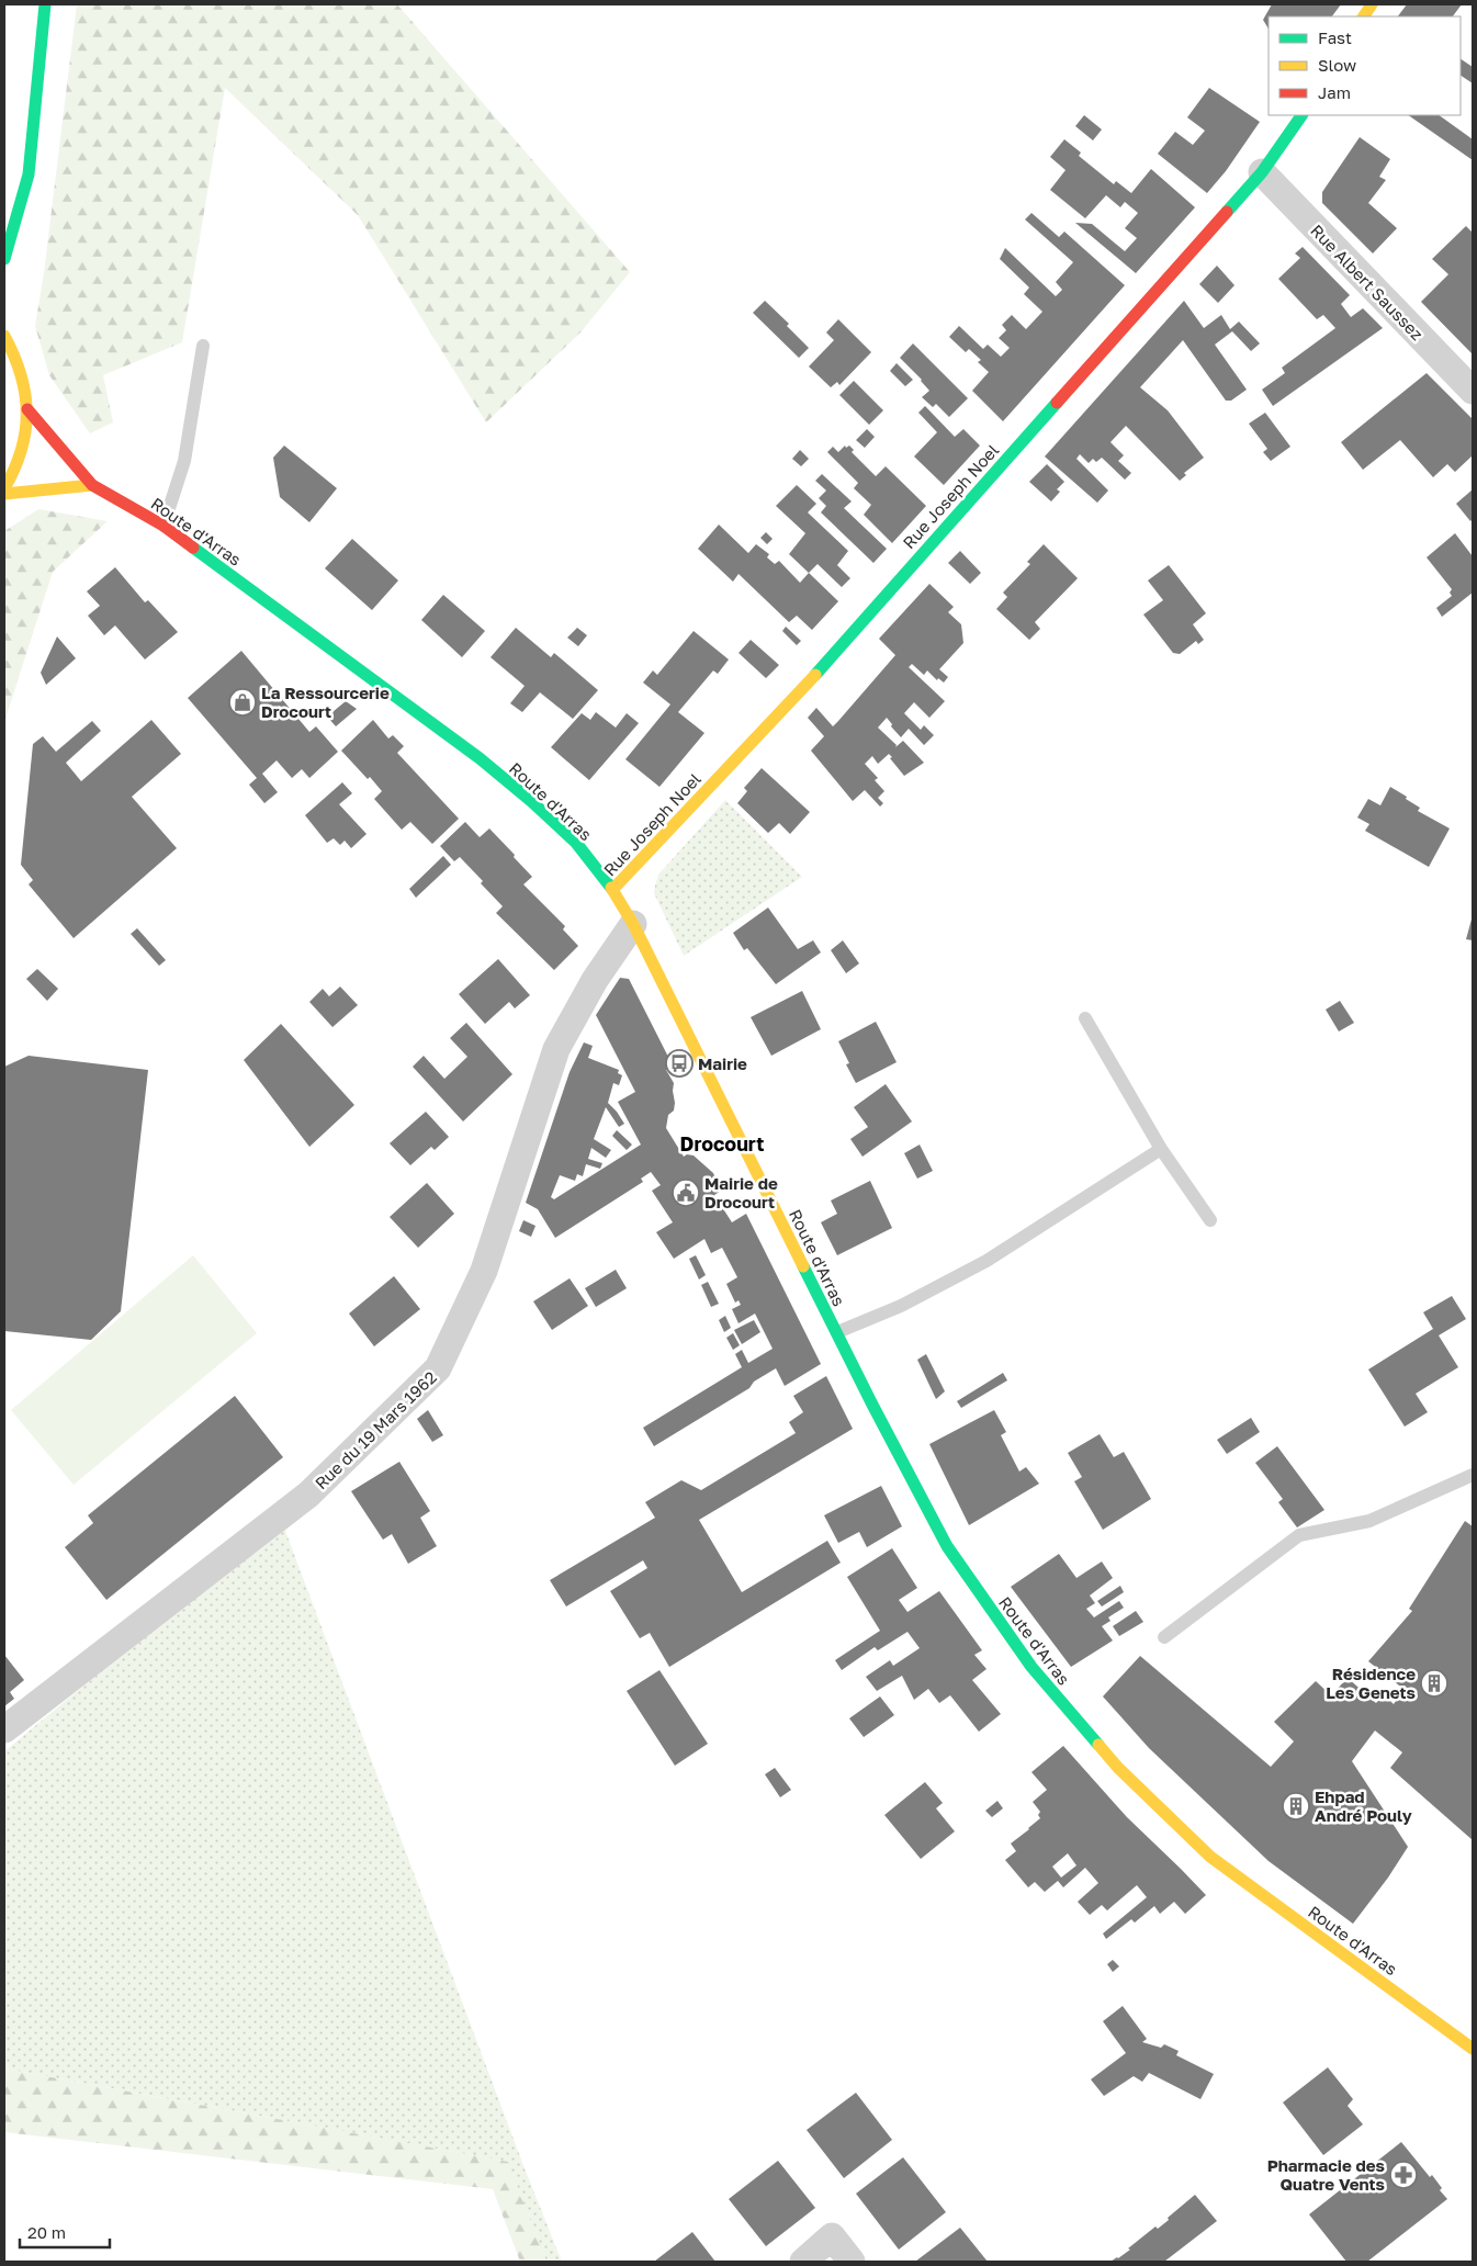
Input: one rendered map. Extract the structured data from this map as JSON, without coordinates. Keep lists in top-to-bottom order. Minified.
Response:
{"streets":{"main road":["Rue Joseph Noel","Route d'Arras"],"street":["Rue Albert Saussez","Rue du 19 Mars 1962"]},"crossings":[["Rue Albert Saussez","Rue Joseph Noel"],["Rue Joseph Noel","Route d'Arras"],["Route d'Arras","Rue du 19 Mars 1962"]],"districts":["Drocourt"],"places":{"shop":["La Ressourcerie Drocourt"],"bus stop":["Mairie"],"public building":["Mairie de Drocourt"],"building":["Résidence Les Genets","Ehpad André Pouly"],"pharmacy":["Pharmacie des Quatre Vents"]},"legend":["Fast","Slow","Jam"],"scale_bar":"20 m"}
